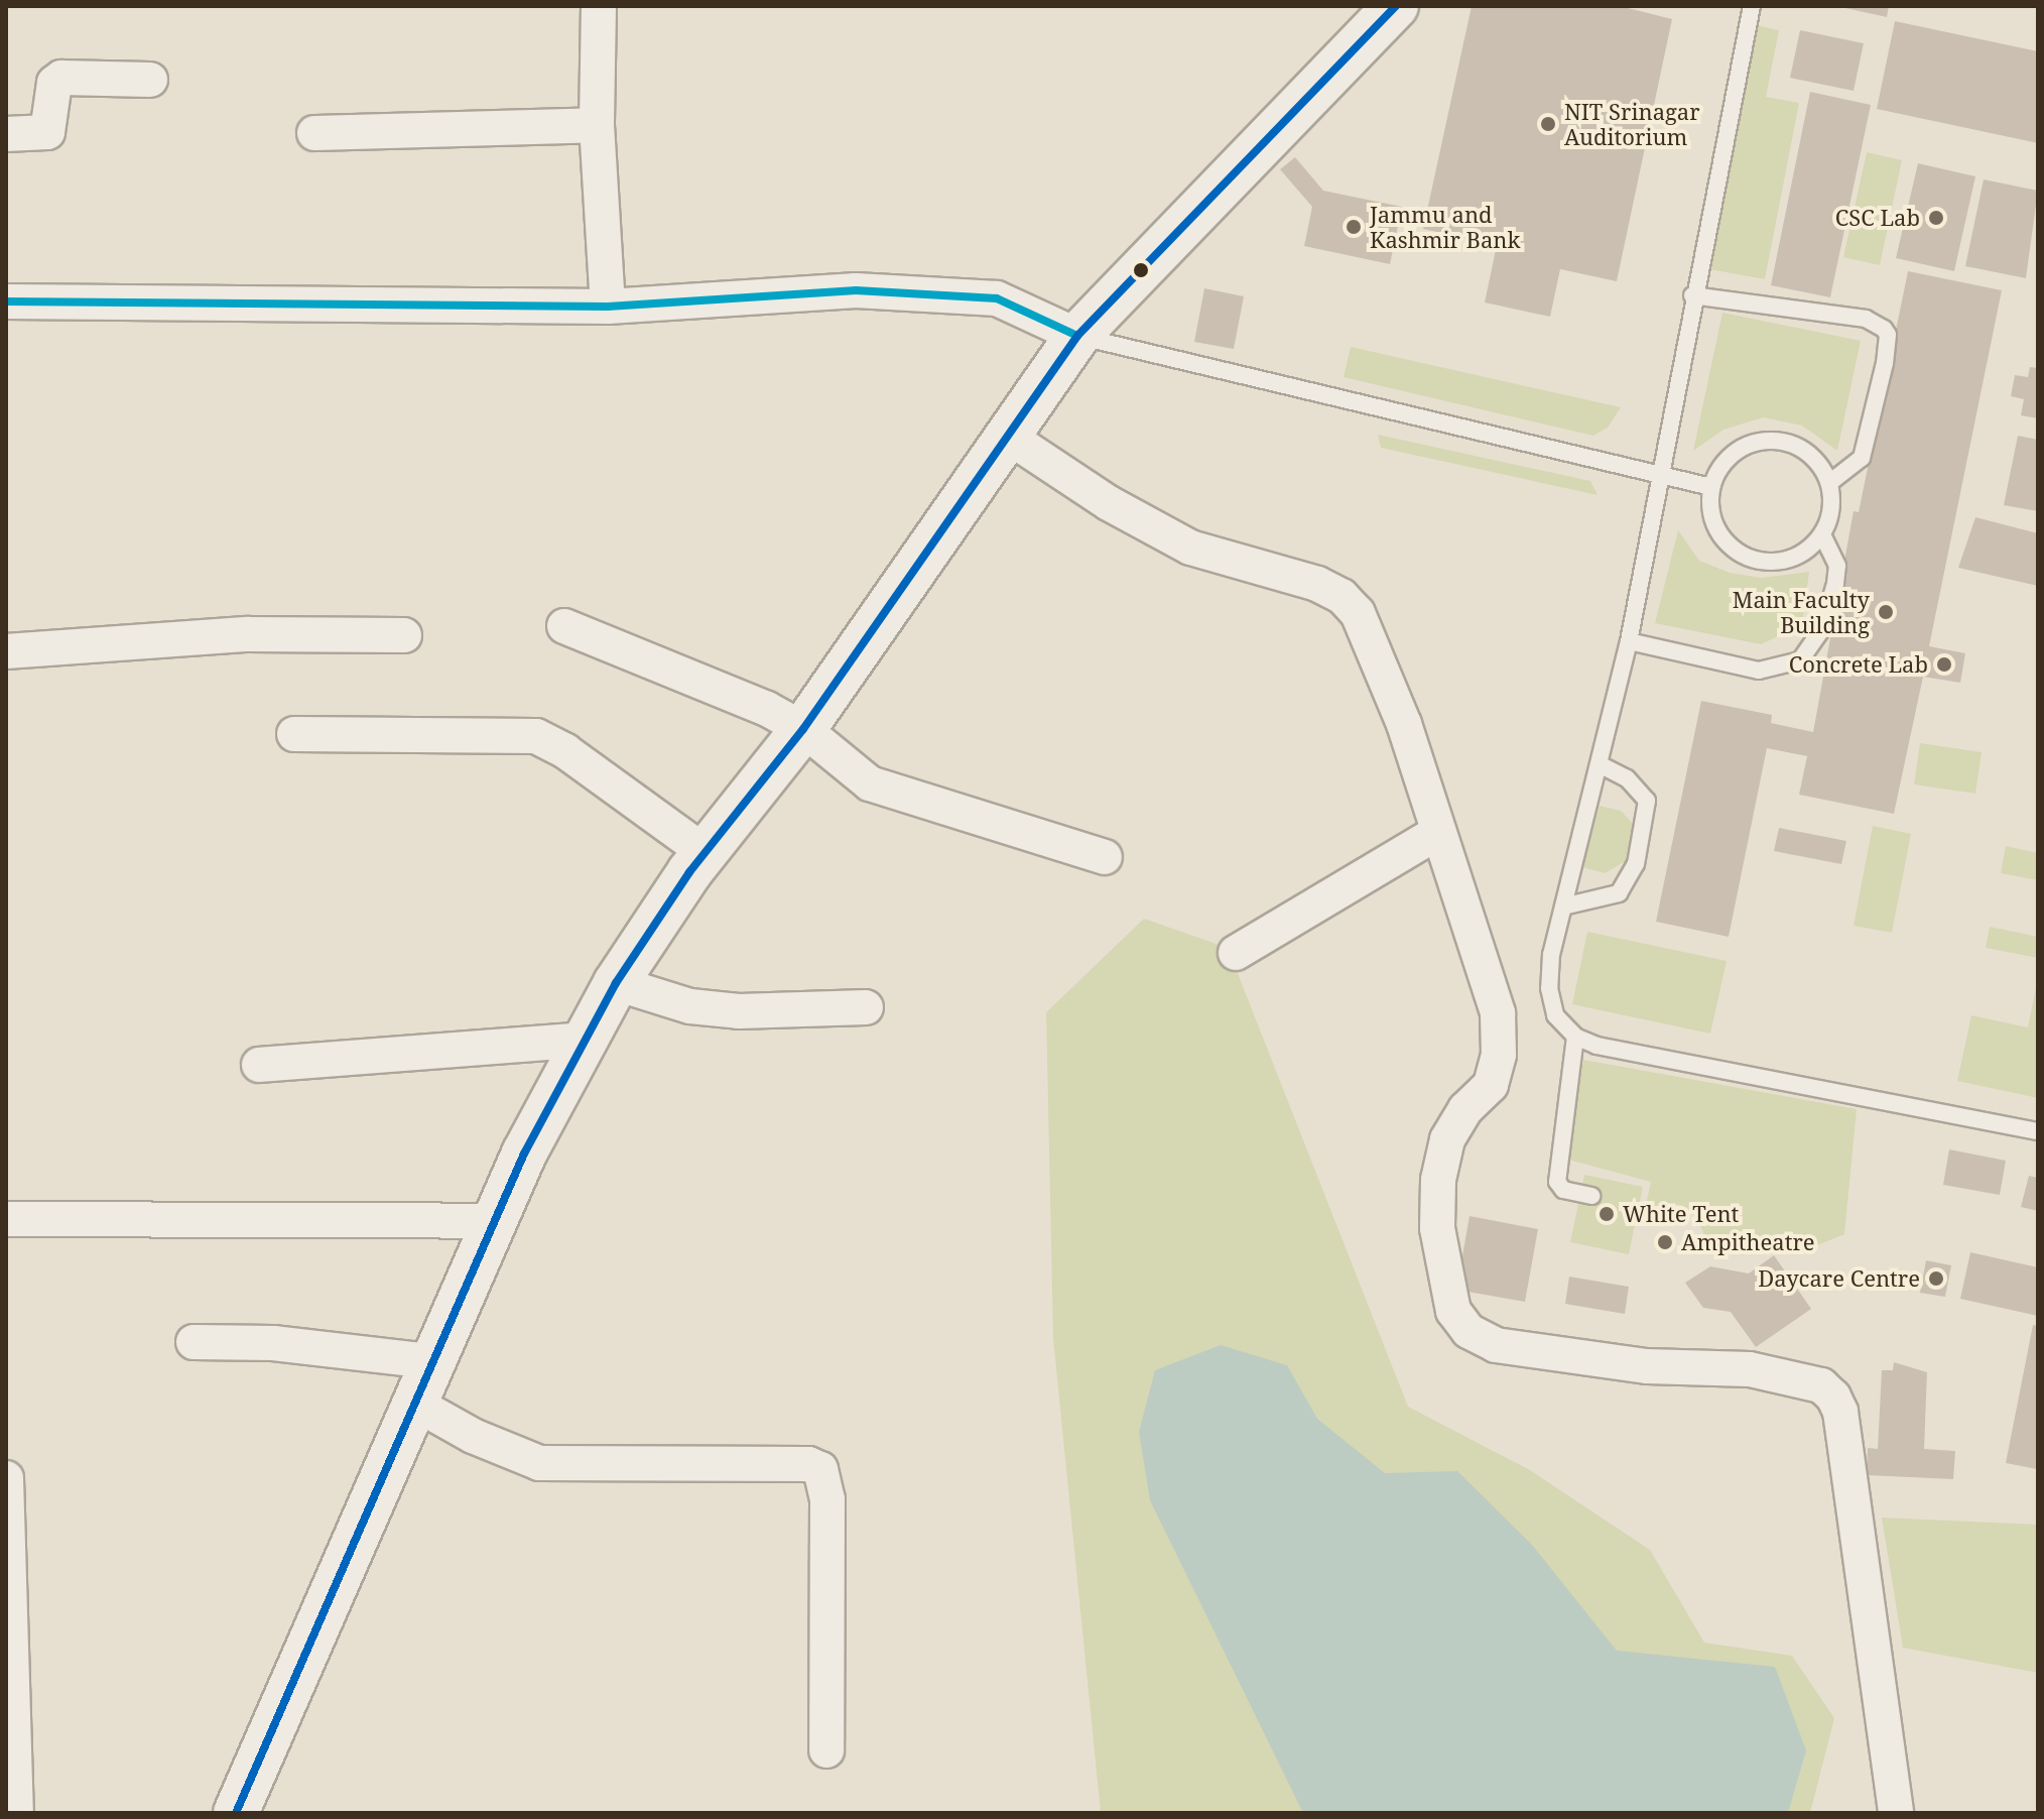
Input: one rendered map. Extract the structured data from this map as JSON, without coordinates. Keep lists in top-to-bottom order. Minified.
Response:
{"places":["NIT Srinagar Auditorium","CSC Lab","Jammu and Kashmir Bank","Main Faculty Building","Concrete Lab","White Tent","Ampitheatre","Daycare Centre"]}
